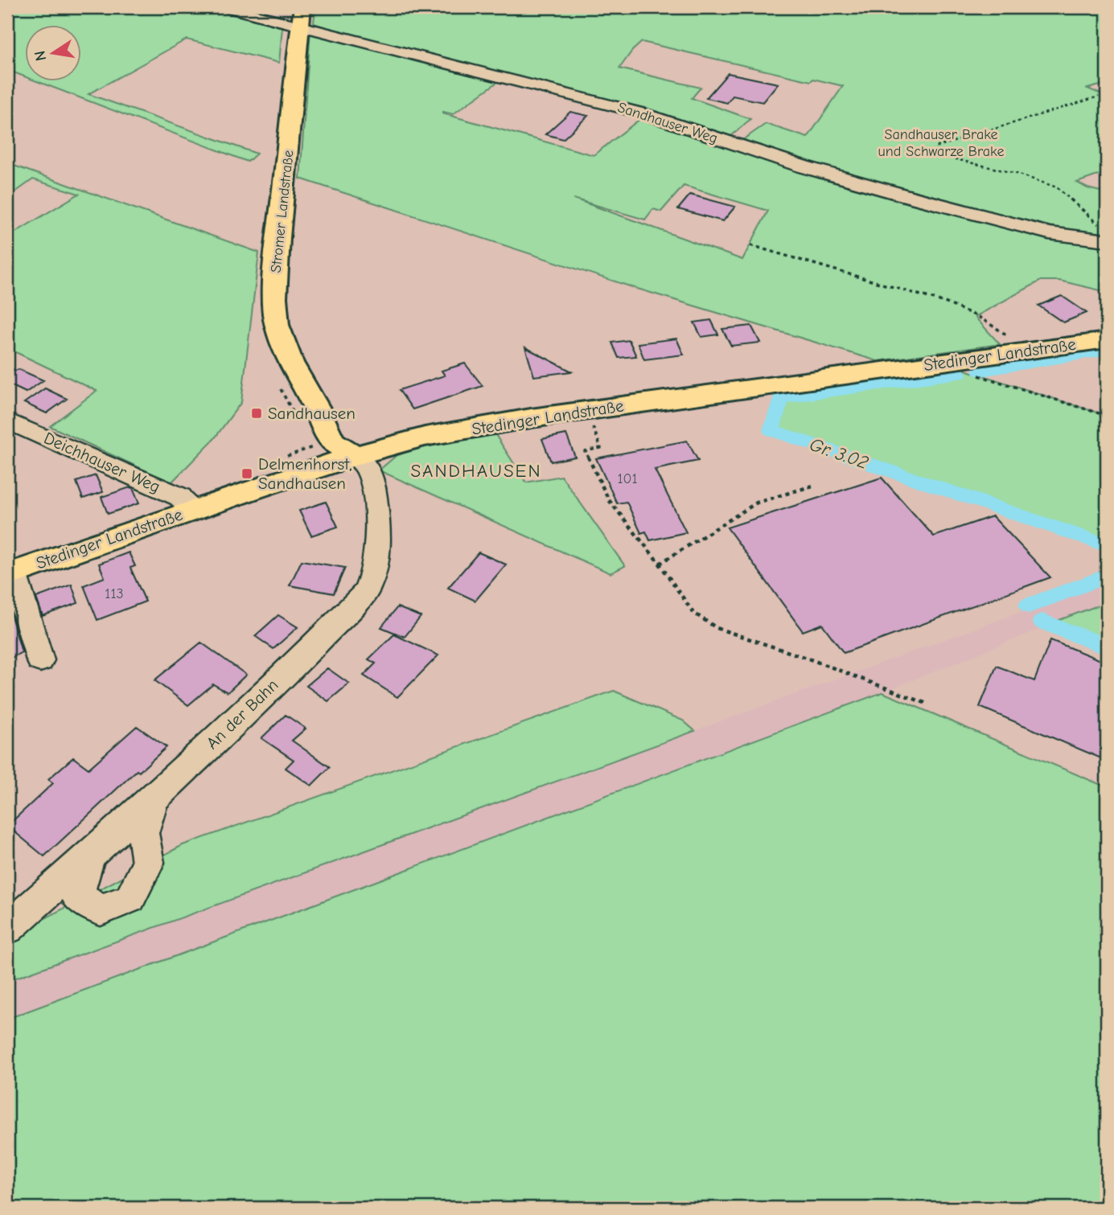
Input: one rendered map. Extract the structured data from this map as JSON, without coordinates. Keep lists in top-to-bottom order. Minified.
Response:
{"streets":{"main road":["Stromer Landstraße","Stedinger Landstraße"],"street":["Sandhauser Weg","Deichhauser Weg","An der Bahn"]},"crossings":[["Sandhauser Weg","Stromer Landstraße"],["Stromer Landstraße","Stedinger Landstraße"],["Stromer Landstraße","An der Bahn"],["Stedinger Landstraße","Deichhauser Weg"],["Stedinger Landstraße","An der Bahn"]],"districts":["SANDHAUSEN"],"water":["Gr. 3.02"],"parks":["Sandhauser Brake und Schwarze Brake"],"places":{"transit":["Sandhausen","Delmenhorst, Sandhausen"]},"house_numbers":["101","113"],"north":"left"}
